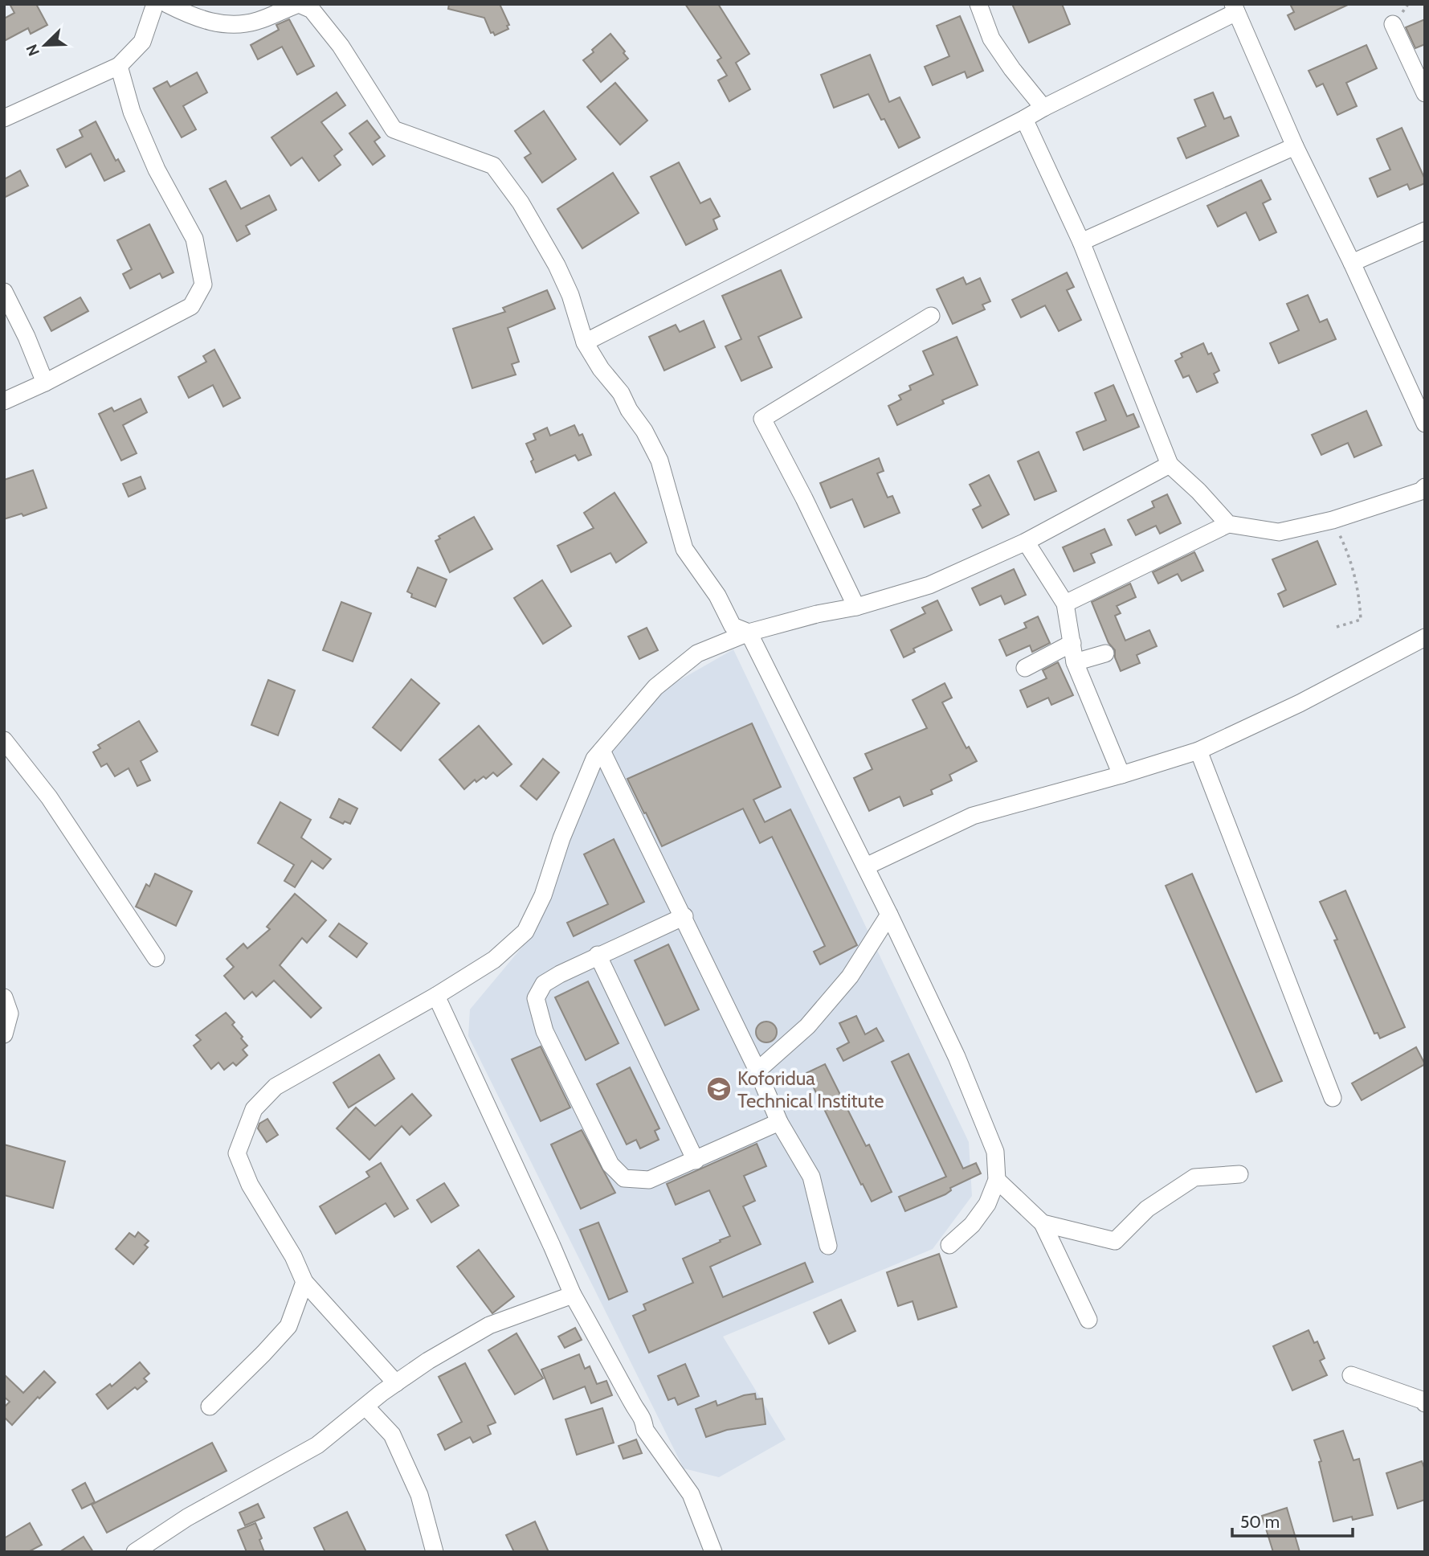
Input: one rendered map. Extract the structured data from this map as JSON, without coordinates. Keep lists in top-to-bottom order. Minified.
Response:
{"places":{"school or university":["Koforidua Technical Institute"]},"scale_bar":"50 m","north":"bottom left"}
